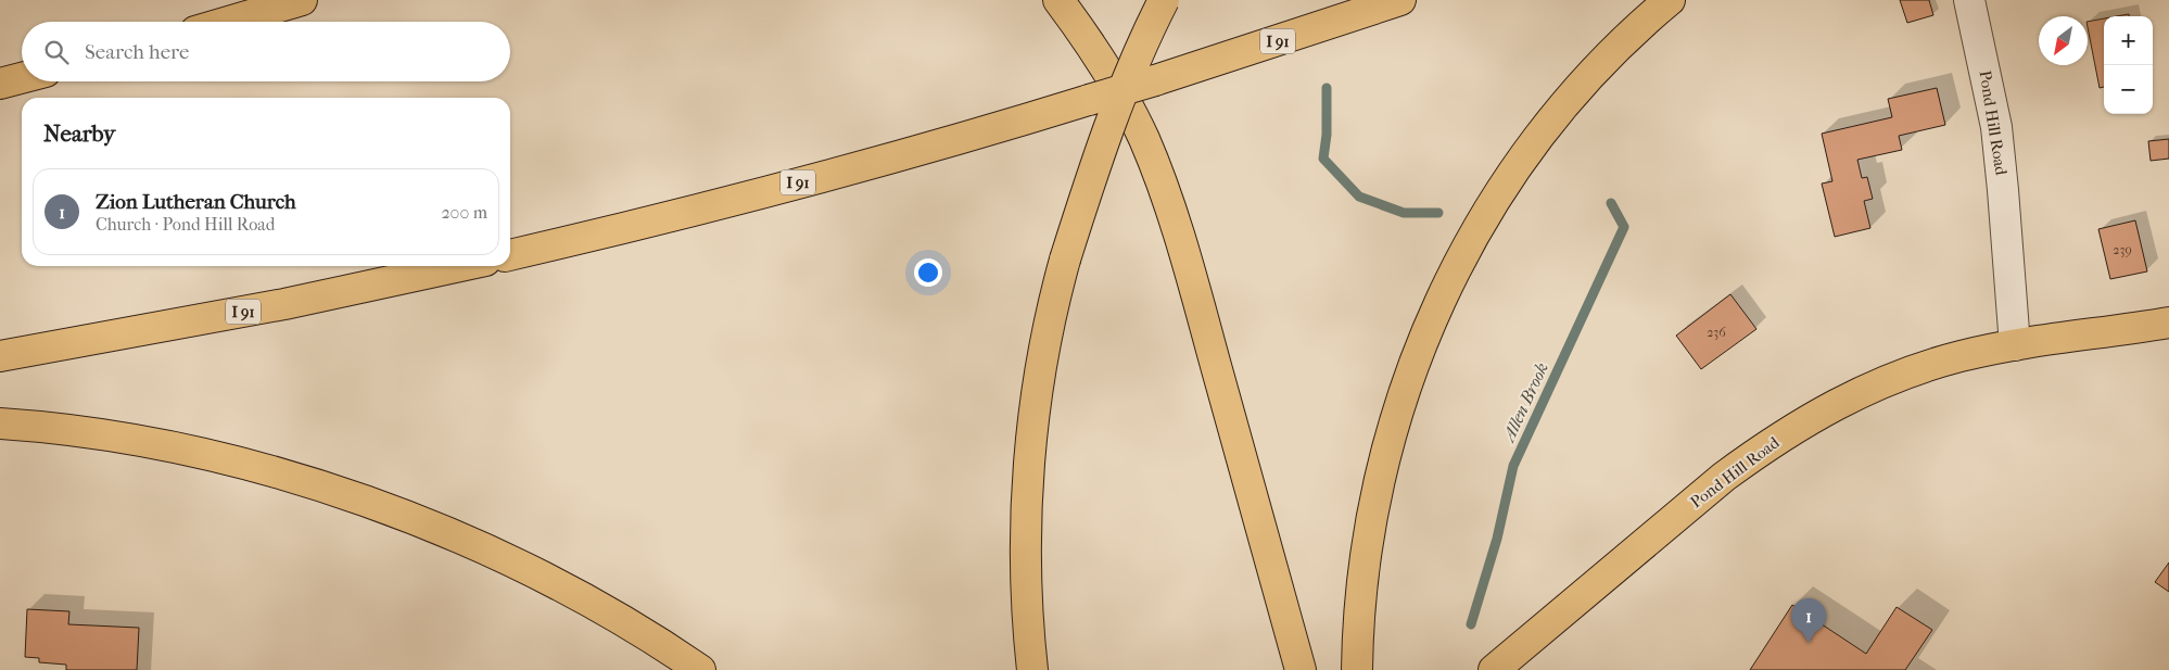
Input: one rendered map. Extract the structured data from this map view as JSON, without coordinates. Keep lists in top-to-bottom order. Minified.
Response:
{"streets":{"main road":["I 91","Pond Hill Road"]},"water":["Allen Brook"],"house_numbers":["239","236"],"north":"bottom left","page":{"map_buttons":["+","−"],"search":"Search here","heading":"Nearby","list":[{"mark":"1","name":"Zion Lutheran Church","note":"Church · Pond Hill Road","value":"200 m"}],"pins":"1"}}
